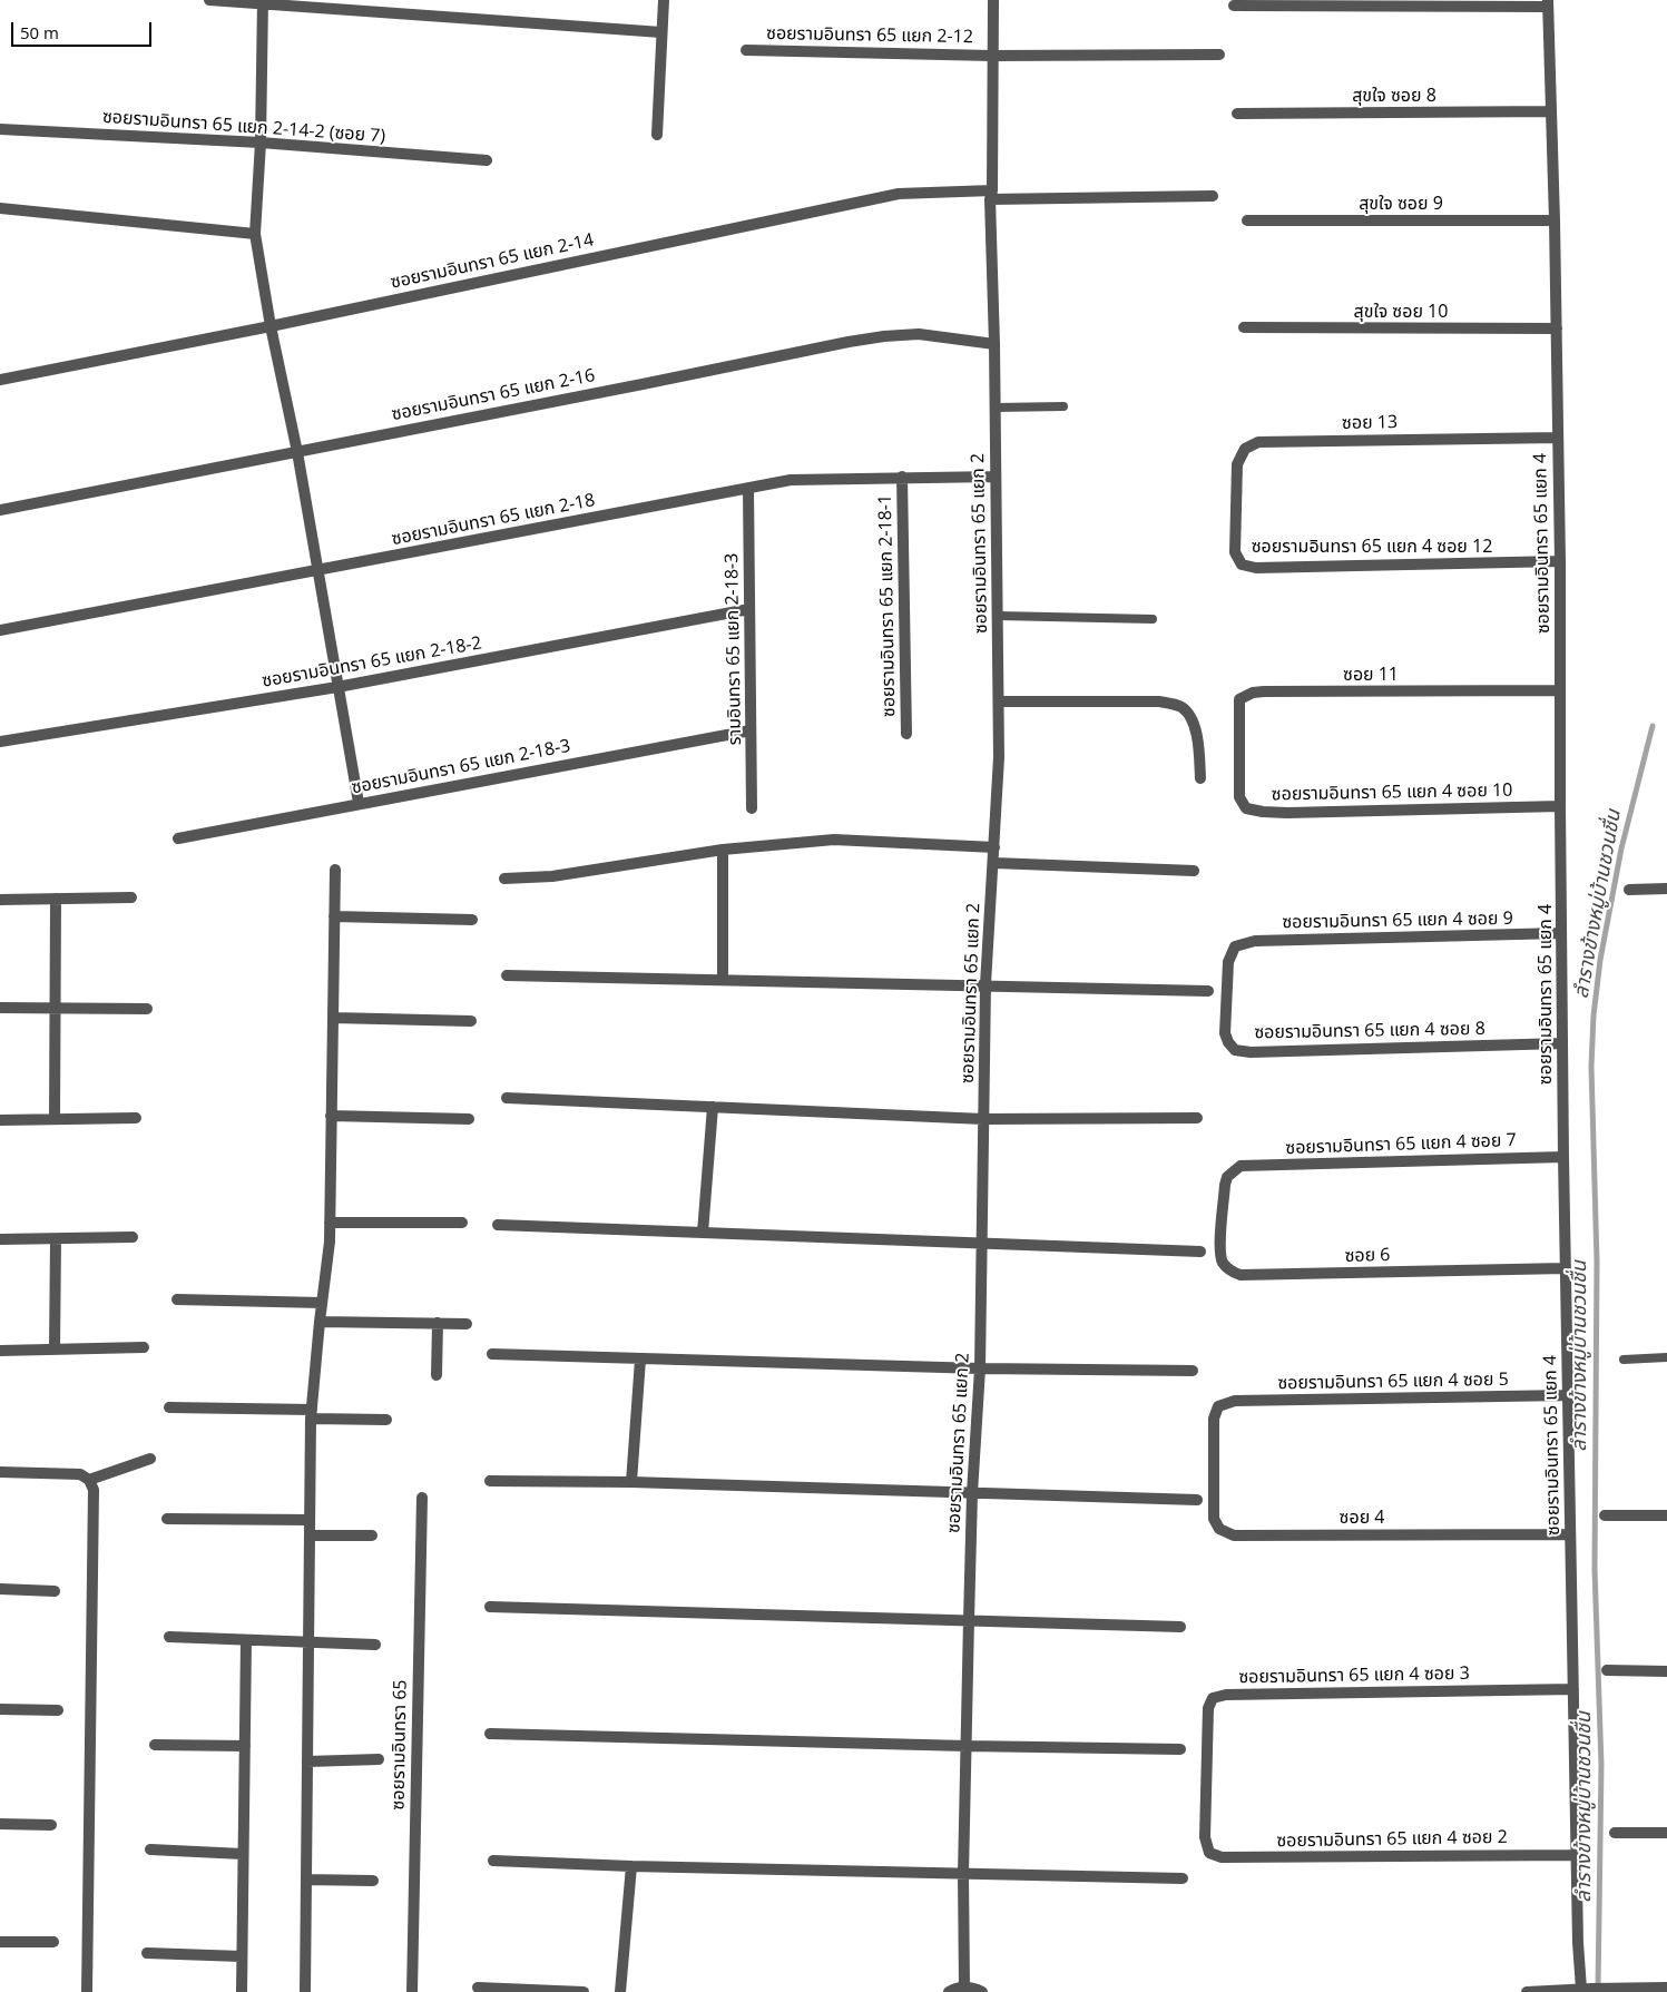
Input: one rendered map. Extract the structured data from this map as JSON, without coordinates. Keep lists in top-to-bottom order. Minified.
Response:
{"streets":{"street":["ซอยรามอินทรา 65 แยก 2-12","สุขใจ ซอย 8","ซอยรามอินทรา 65 แยก 2-14-2 (ซอย 7)","สุขใจ ซอย 9","ซอยรามอินทรา 65 แยก 2-14","สุขใจ ซอย 10","ซอยรามอินทรา 65 แยก 2-16","ซอย 13","ซอยรามอินทรา 65 แยก 2-18","ซอยรามอินทรา 65 แยก 2","ซอยรามอินทรา 65 แยก 4","ซอยรามอินทรา 65 แยก 4 ซอย 12","ซอยรามอินทรา 65 แยก 2-18-1","รามอินทรา 65 แยก 2-18-3","ซอยรามอินทรา 65 แยก 2-18-2","ซอย 11","ซอยรามอินทรา 65 แยก 2-18-3","ซอยรามอินทรา 65 แยก 4 ซอย 10","ซอยรามอินทรา 65 แยก 4 ซอย 9","ซอยรามอินทรา 65 แยก 4 ซอย 8","ซอยรามอินทรา 65 แยก 4 ซอย 7","ซอย 6","ซอยรามอินทรา 65 แยก 4 ซอย 5","ซอย 4","ซอยรามอินทรา 65 แยก 4 ซอย 3","ซอยรามอินทรา 65","ซอยรามอินทรา 65 แยก 4 ซอย 2"]},"crossings":[["ซอยรามอินทรา 65 แยก 2-12","ซอยรามอินทรา 65 แยก 2"],["สุขใจ ซอย 8","ซอยรามอินทรา 65 แยก 4"],["สุขใจ ซอย 9","ซอยรามอินทรา 65 แยก 4"],["ซอยรามอินทรา 65 แยก 2-14","ซอยรามอินทรา 65 แยก 2"],["สุขใจ ซอย 10","ซอยรามอินทรา 65 แยก 4"],["ซอยรามอินทรา 65 แยก 2-16","ซอยรามอินทรา 65 แยก 2"],["ซอย 13","ซอยรามอินทรา 65 แยก 4"],["ซอย 13","ซอยรามอินทรา 65 แยก 4 ซอย 12"],["ซอยรามอินทรา 65 แยก 2-18","ซอยรามอินทรา 65 แยก 2"],["ซอยรามอินทรา 65 แยก 2-18","ซอยรามอินทรา 65 แยก 2-18-1"],["ซอยรามอินทรา 65 แยก 2-18","รามอินทรา 65 แยก 2-18-3"],["ซอยรามอินทรา 65 แยก 4","ซอยรามอินทรา 65 แยก 4 ซอย 12"],["ซอยรามอินทรา 65 แยก 4","ซอย 11"],["ซอยรามอินทรา 65 แยก 4","ซอยรามอินทรา 65 แยก 4 ซอย 10"],["ซอยรามอินทรา 65 แยก 4","ซอยรามอินทรา 65 แยก 4 ซอย 9"],["ซอยรามอินทรา 65 แยก 4","ซอยรามอินทรา 65 แยก 4 ซอย 8"],["ซอยรามอินทรา 65 แยก 4","ซอยรามอินทรา 65 แยก 4 ซอย 7"],["ซอยรามอินทรา 65 แยก 4","ซอย 6"],["ซอยรามอินทรา 65 แยก 4","ซอยรามอินทรา 65 แยก 4 ซอย 5"],["ซอยรามอินทรา 65 แยก 4","ซอย 4"],["ซอยรามอินทรา 65 แยก 4","ซอยรามอินทรา 65 แยก 4 ซอย 3"],["ซอยรามอินทรา 65 แยก 4","ซอยรามอินทรา 65 แยก 4 ซอย 2"],["รามอินทรา 65 แยก 2-18-3","ซอยรามอินทรา 65 แยก 2-18-2"],["รามอินทรา 65 แยก 2-18-3","ซอยรามอินทรา 65 แยก 2-18-3"],["ซอย 11","ซอยรามอินทรา 65 แยก 4 ซอย 10"],["ซอยรามอินทรา 65 แยก 4 ซอย 9","ซอยรามอินทรา 65 แยก 4 ซอย 8"],["ซอยรามอินทรา 65 แยก 4 ซอย 7","ซอย 6"],["ซอยรามอินทรา 65 แยก 4 ซอย 5","ซอย 4"],["ซอยรามอินทรา 65 แยก 4 ซอย 3","ซอยรามอินทรา 65 แยก 4 ซอย 2"]],"water":["ลำรางข้างหมู่บ้านชวนชื่น"],"scale_bar":"50 m"}
